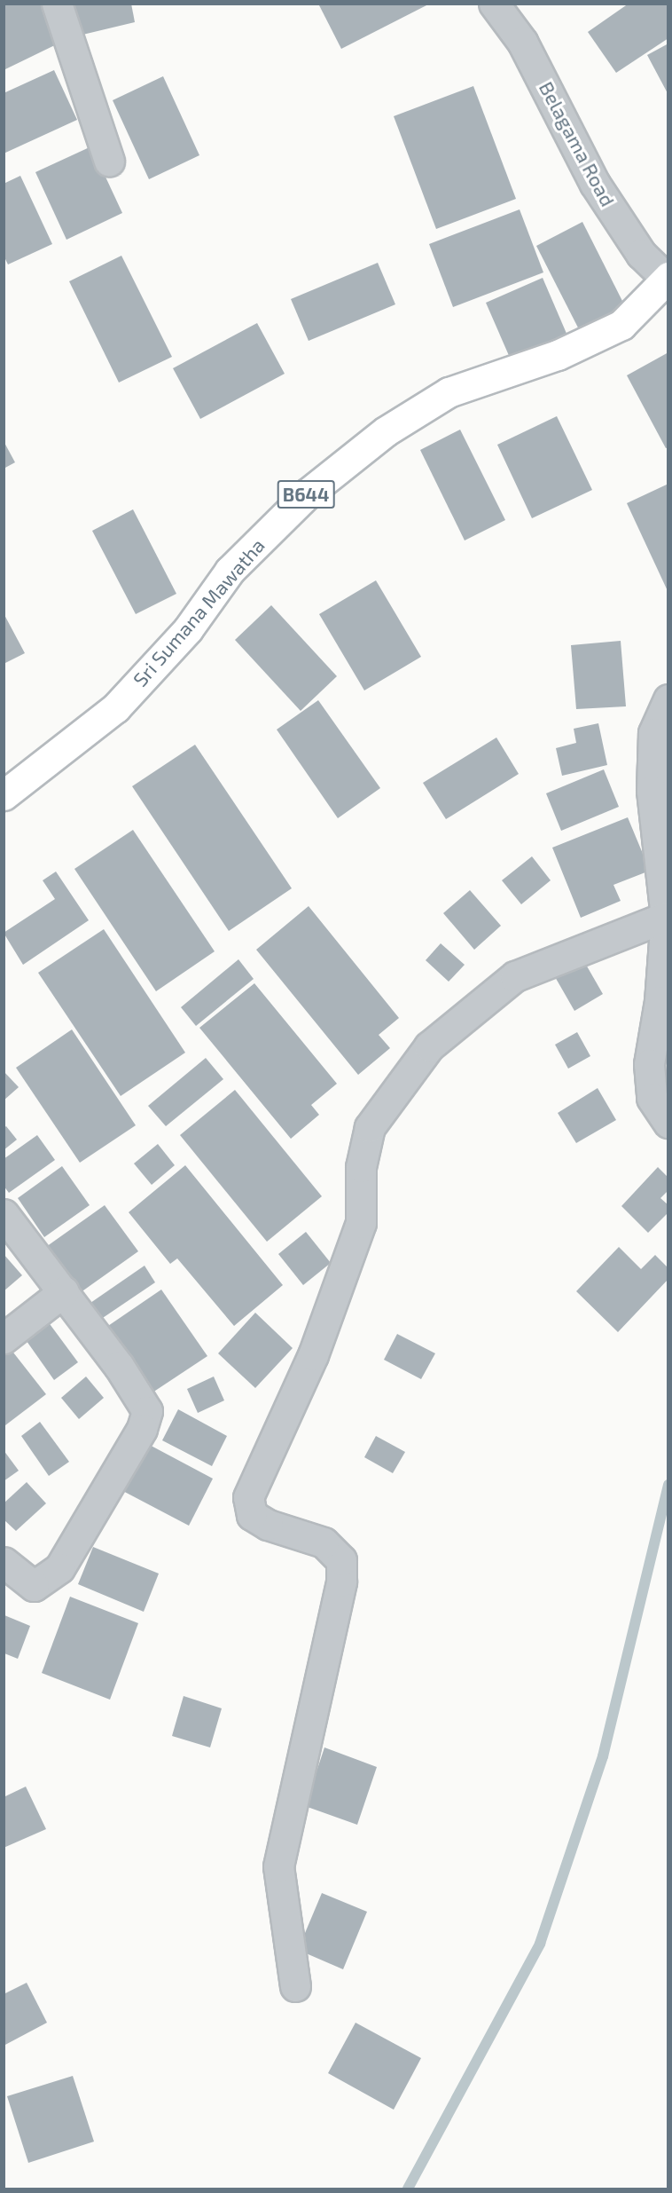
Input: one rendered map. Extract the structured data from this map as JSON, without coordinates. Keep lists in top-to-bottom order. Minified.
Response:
{"streets":{"main road":["B644","Sri Sumana Mawatha"],"street":["Belagama Road"]},"crossings":[["Belagama Road","Sri Sumana Mawatha"]]}
